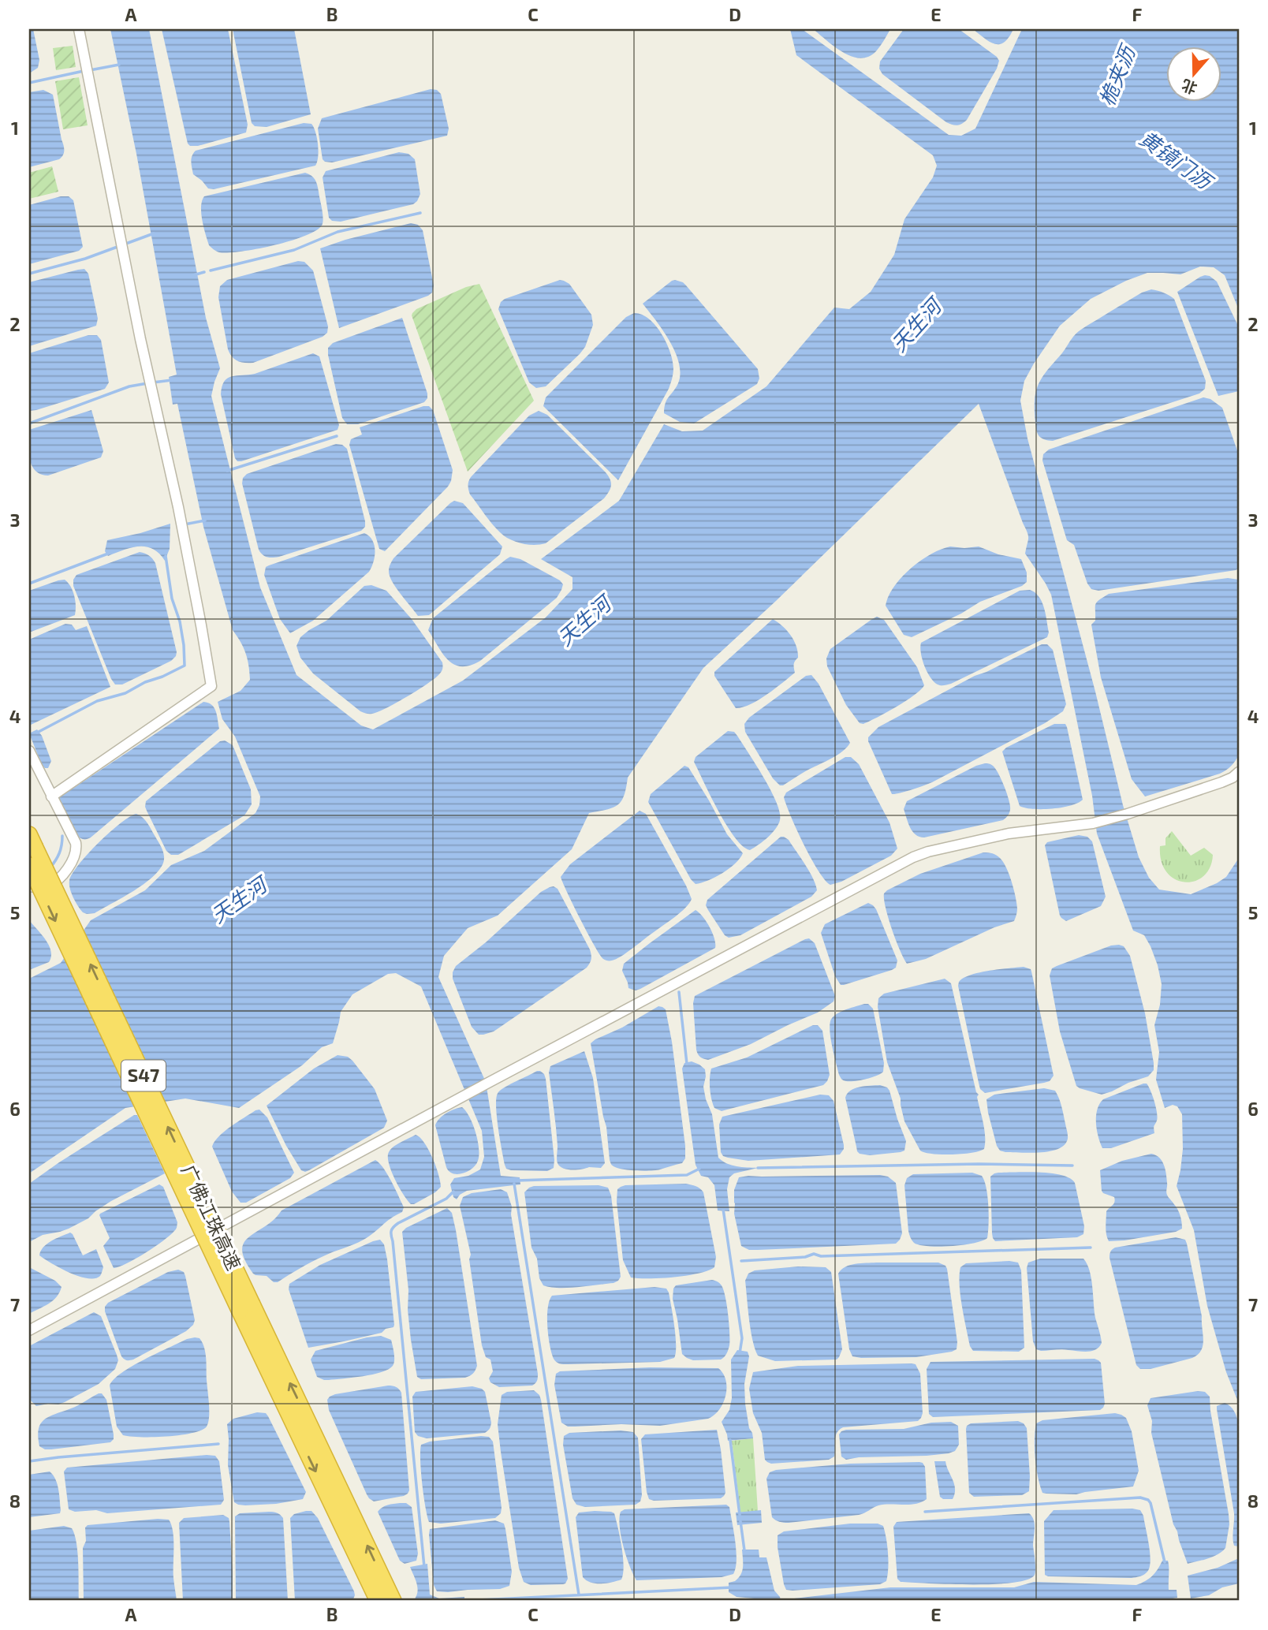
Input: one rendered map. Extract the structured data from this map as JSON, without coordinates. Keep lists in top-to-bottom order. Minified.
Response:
{"streets":{"highway":["S47","广佛江珠高速"]},"water":["桅夹沥","黄镜门沥","天生河"],"north":"bottom","grid":{"columns":["A","B","C","D","E","F"],"rows":["1","2","3","4","5","6","7","8"]}}
